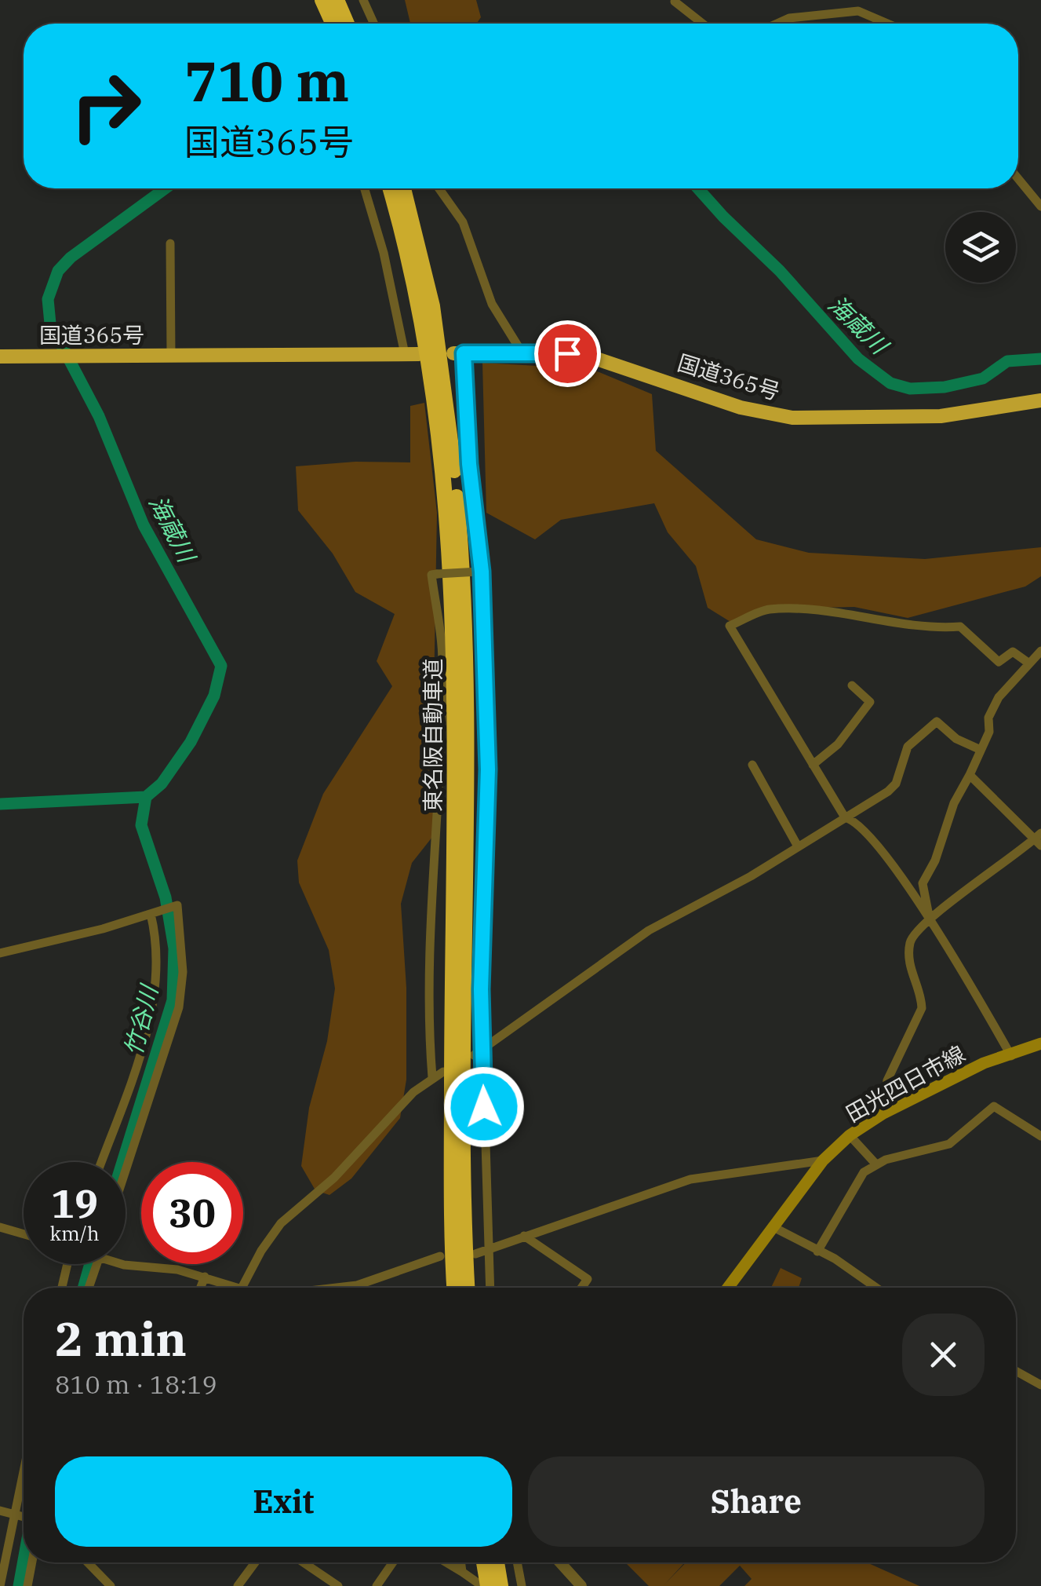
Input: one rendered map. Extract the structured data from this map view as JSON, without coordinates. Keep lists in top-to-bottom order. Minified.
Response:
{"streets":{"highway":["国道365号","東名阪自動車道"],"main road":["田光四日市線"]},"water":["海蔵川","竹谷川"],"page":{"turn":["710 m","国道365号"],"speed":"19 km/h","limit":"30","heading":["2 min","810 m · 18:19"],"buttons":["Exit","Share"]}}
